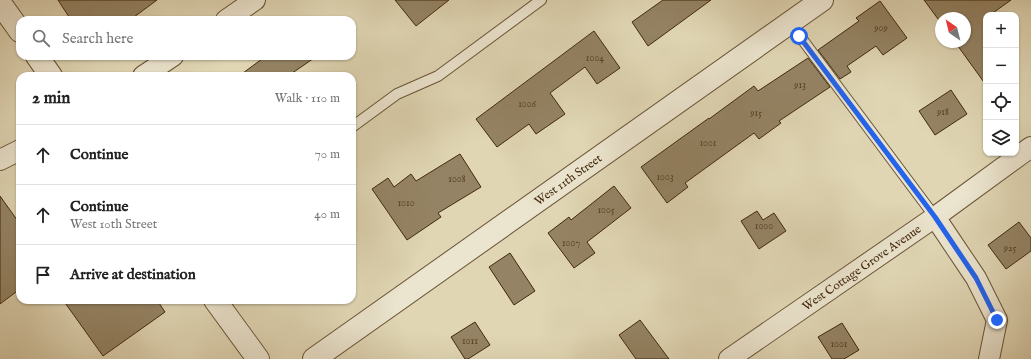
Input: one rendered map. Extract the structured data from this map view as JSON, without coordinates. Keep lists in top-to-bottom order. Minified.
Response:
{"streets":{"street":["West 11th Street","West Cottage Grove Avenue"]},"house_numbers":["909","1004","913","1006","918","915","1001","1003","1008","1010","1005","1000","1007","925","1011","1001"],"north":"top left","page":{"map_buttons":["+","−"],"search":"Search here","heading":["2 min","Walk · 110 m"],"list":[["Continue","70 m"],["Continue","West 10th Street","40 m"],"Arrive at destination"]}}
